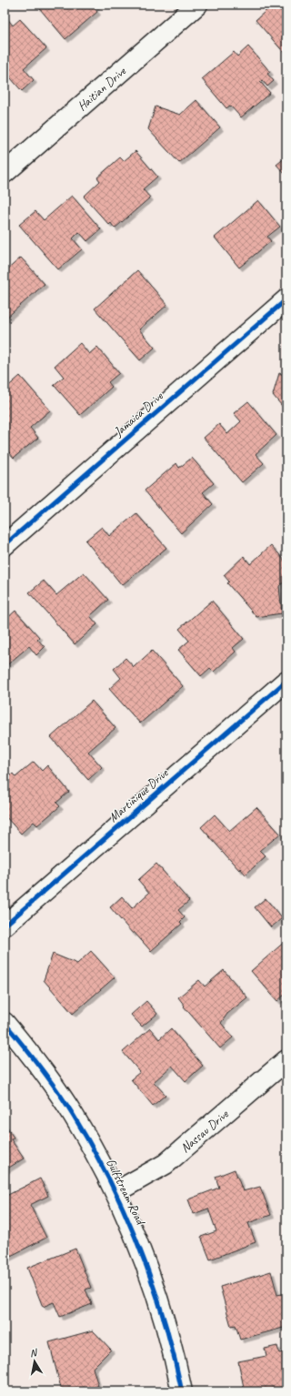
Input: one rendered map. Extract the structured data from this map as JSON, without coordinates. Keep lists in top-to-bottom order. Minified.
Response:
{"streets":{"street":["Haitian Drive","Jamaica Drive","Martinique Drive","Nassau Drive","Gulfstream Road"]},"crossings":[["Nassau Drive","Gulfstream Road"]],"north":"top"}
